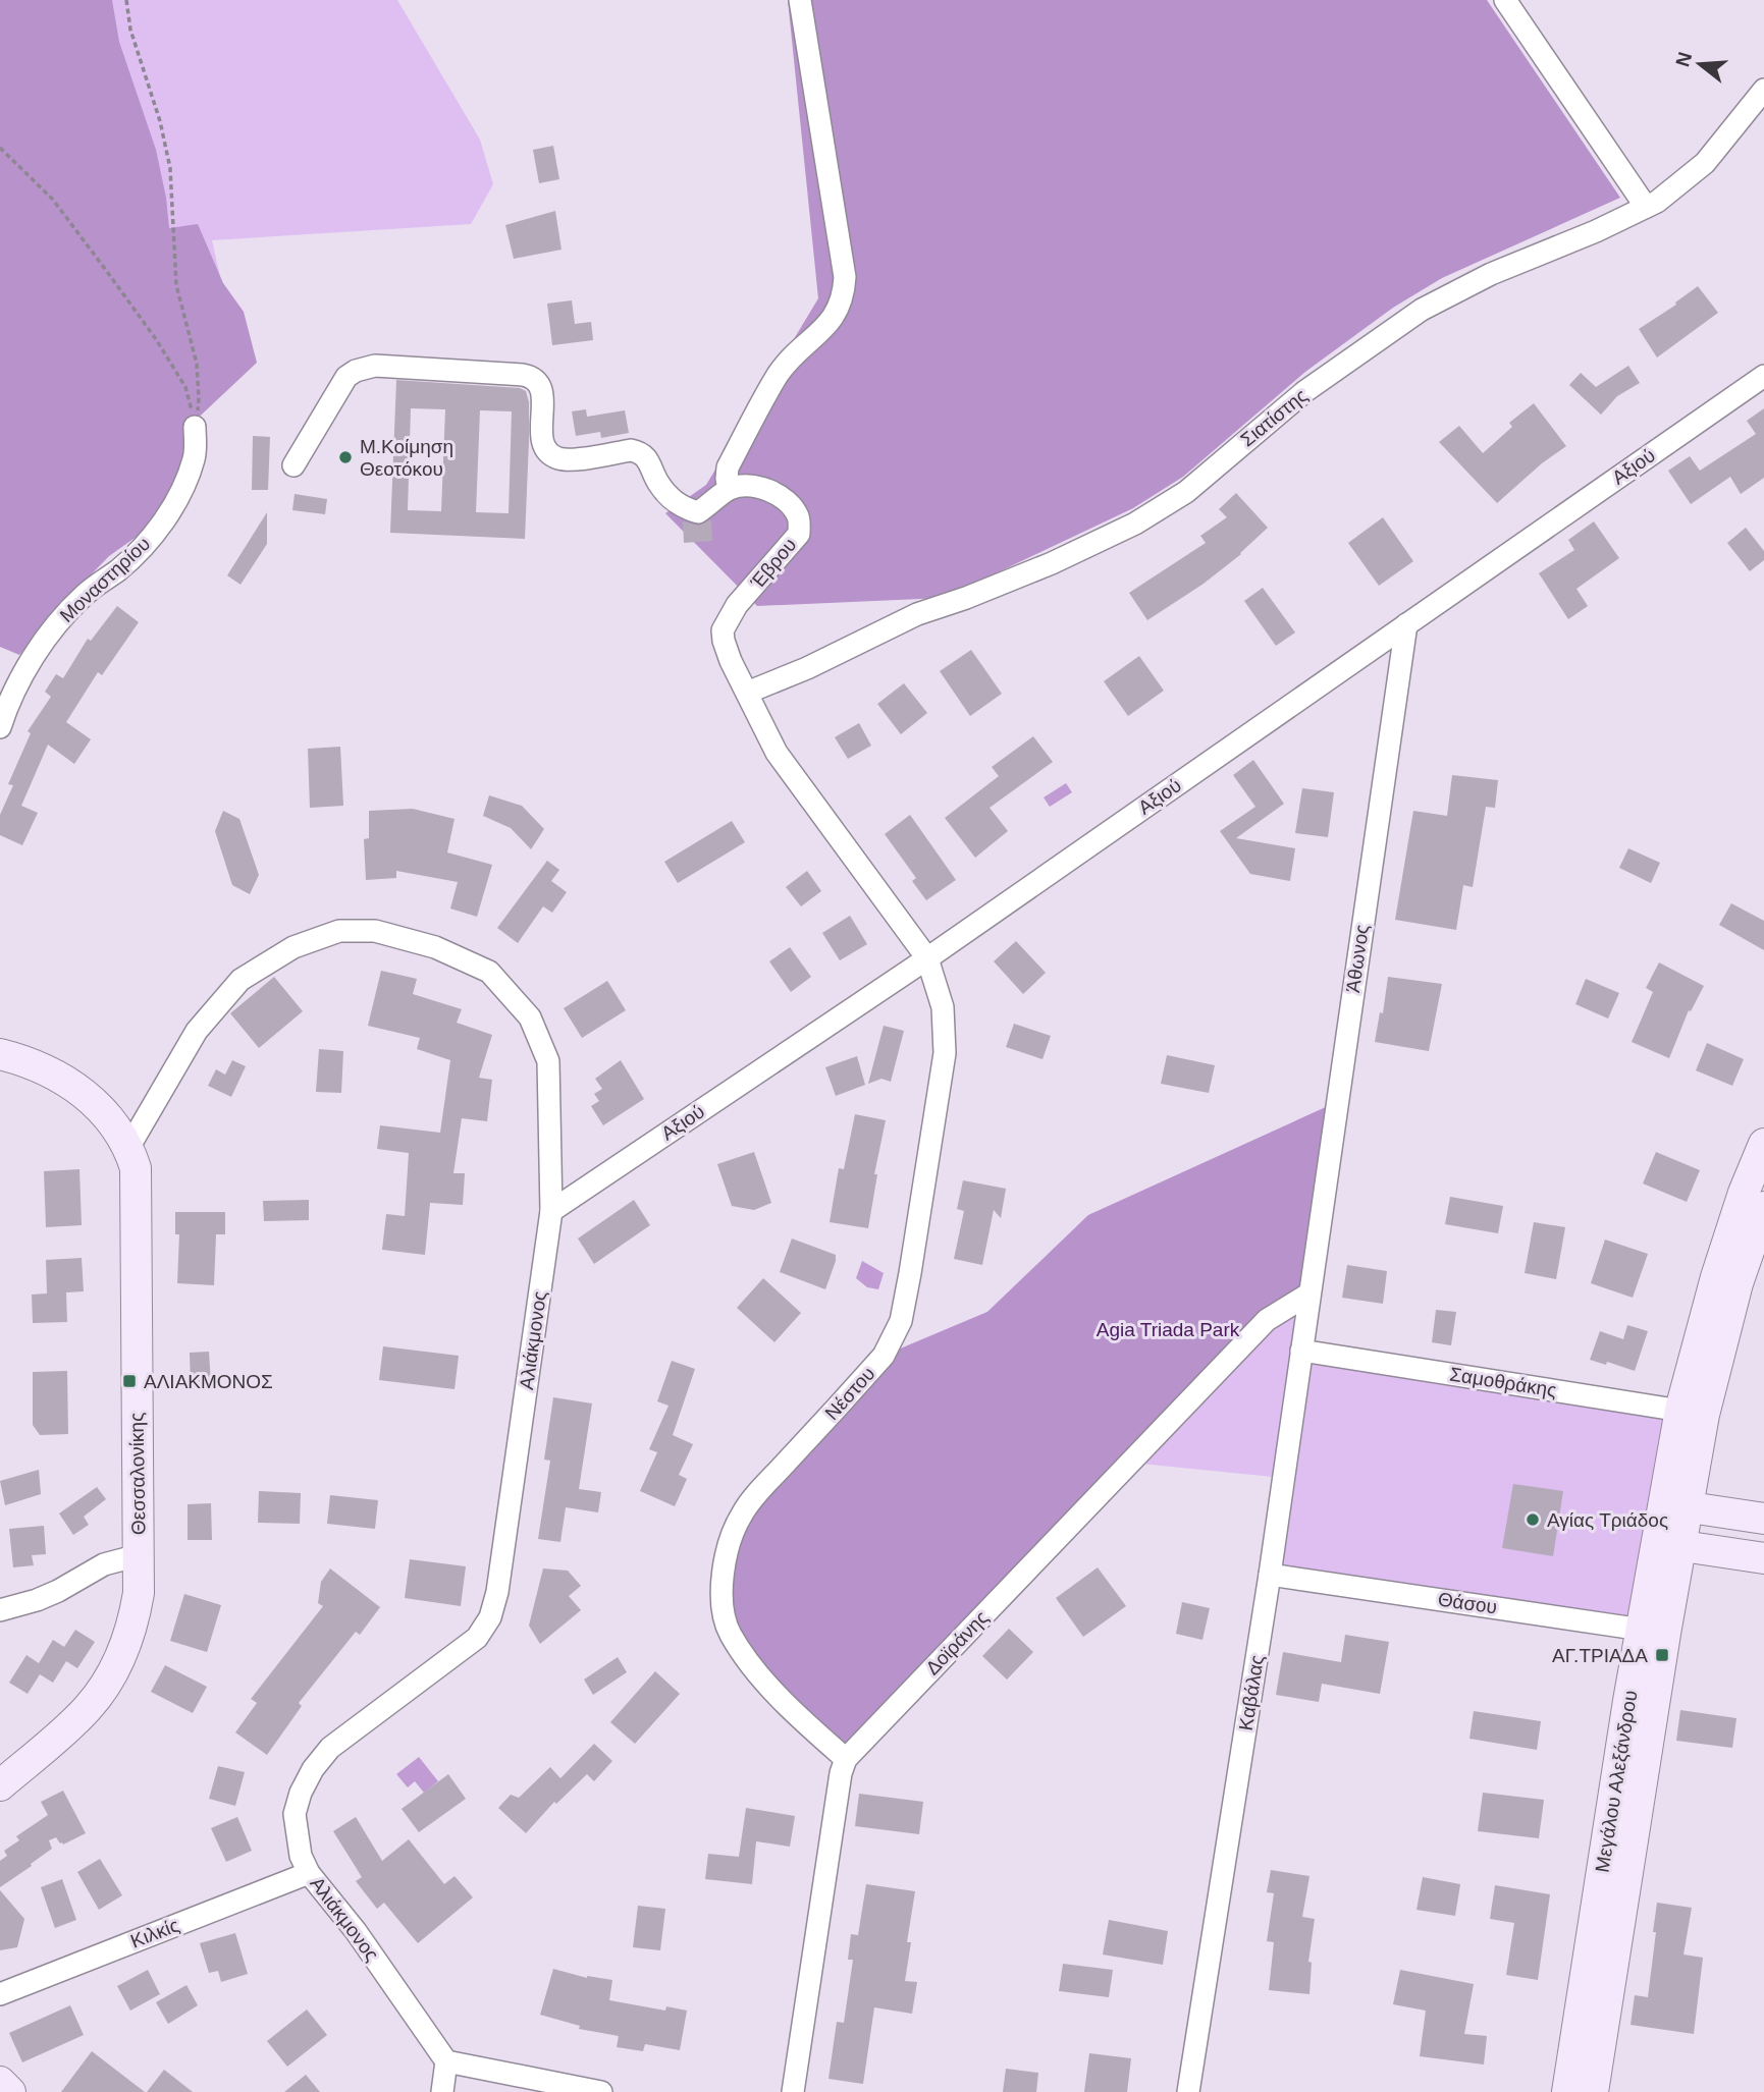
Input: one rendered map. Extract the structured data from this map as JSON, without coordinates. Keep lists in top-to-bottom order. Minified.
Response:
{"streets":{"street":["Σιατίστης","Αξιού","Έβρου","Μοναστηρίου","Άθωνος","Αλιάκμονος","Σαμοθράκης","Νέστου","Θεσσαλονίκης","Θάσου","Δοϊράνης","Καβάλας","Μεγάλου Αλεξάνδρου","Κιλκίς"]},"crossings":[["Σιατίστης","Έβρου"],["Αξιού","Έβρου"],["Αξιού","Άθωνος"],["Αξιού","Αλιάκμονος"],["Αξιού","Νέστου"],["Έβρου","Νέστου"],["Άθωνος","Δοϊράνης"],["Άθωνος","Καβάλας"],["Αλιάκμονος","Θεσσαλονίκης"],["Αλιάκμονος","Κιλκίς"],["Σαμοθράκης","Καβάλας"],["Σαμοθράκης","Μεγάλου Αλεξάνδρου"],["Νέστου","Δοϊράνης"],["Θάσου","Καβάλας"],["Θάσου","Μεγάλου Αλεξάνδρου"],["Δοϊράνης","Καβάλας"]],"parks":["Agia Triada Park"],"places":{"other":["Μ.Κοίμηση Θεοτόκου","Αγίας Τριάδος"],"transit":["ΑΛΙΑΚΜΟΝΟΣ","ΑΓ.ΤΡΙΑΔΑ"]},"north":"left"}
